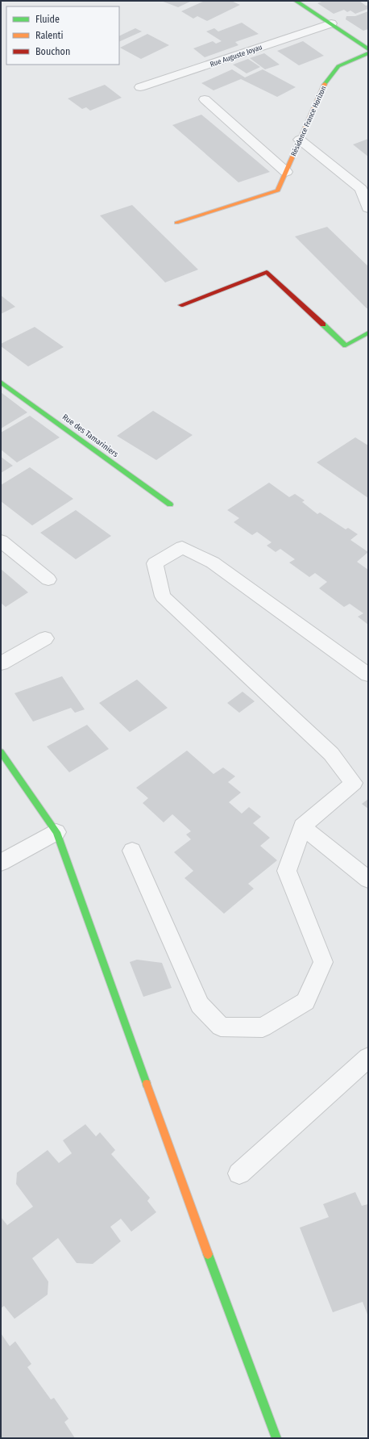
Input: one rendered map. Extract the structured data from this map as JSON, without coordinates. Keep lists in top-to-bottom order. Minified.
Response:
{"streets":{"street":["Rue Auguste Joyau","Résidence France Horizon","Rue des Tamariniers"]},"legend":["Fluide","Ralenti","Bouchon"]}
